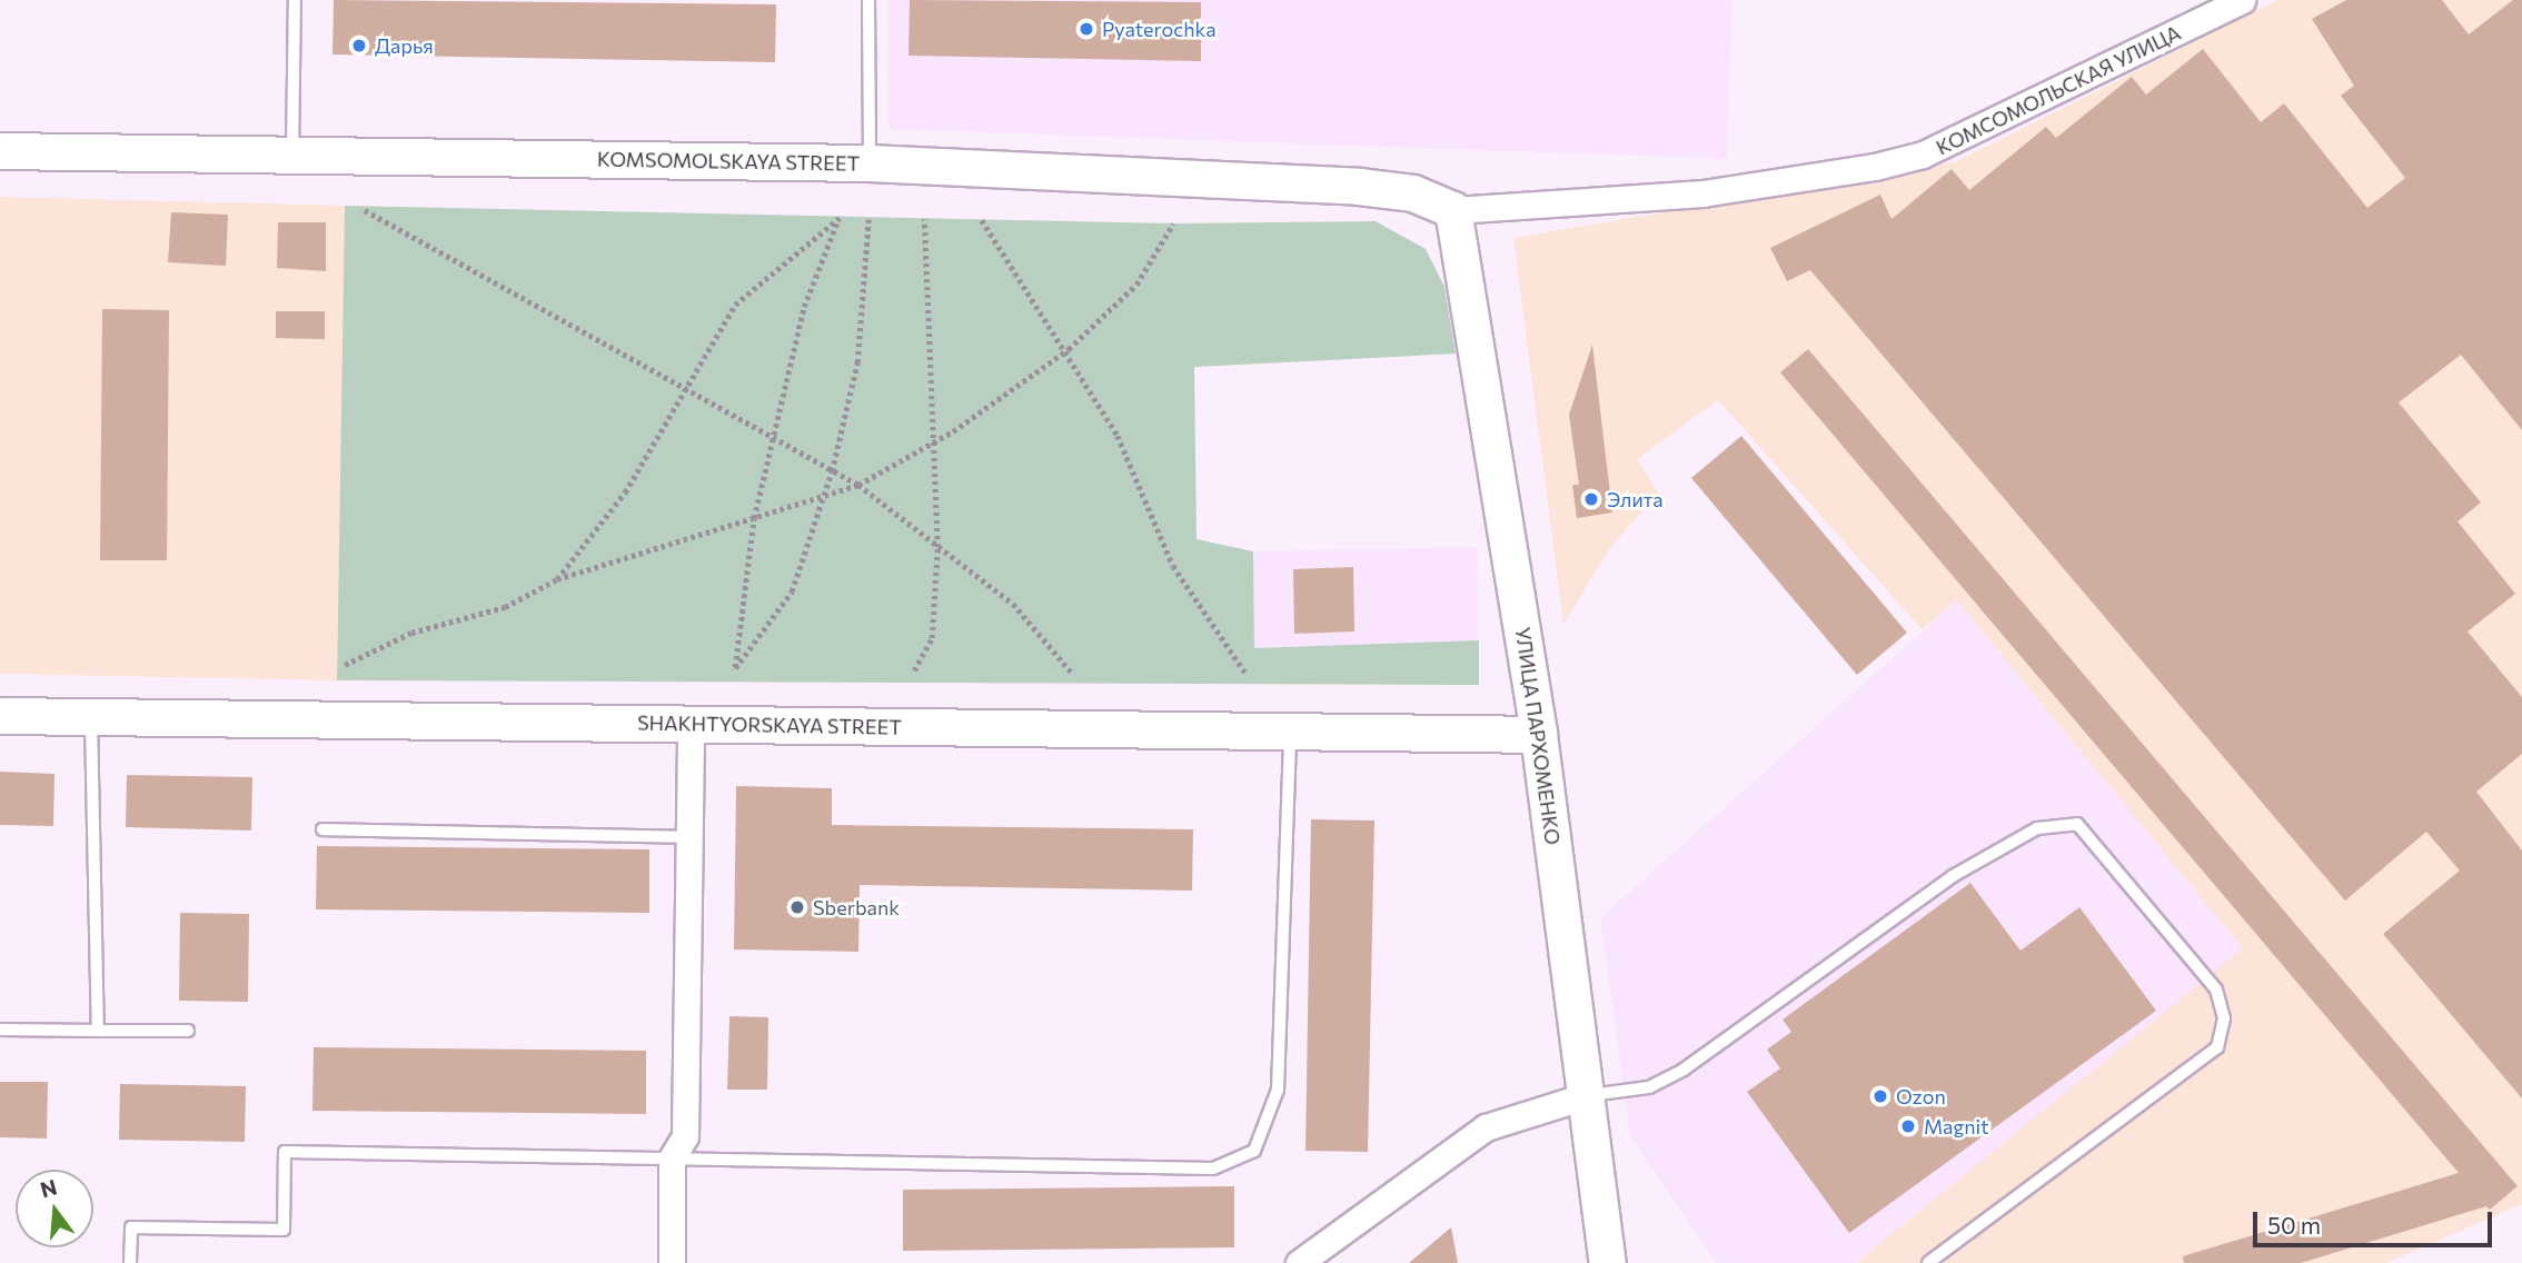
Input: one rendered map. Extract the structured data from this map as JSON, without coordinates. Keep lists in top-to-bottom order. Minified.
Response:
{"streets":{"street":["КОМСОМОЛЬСКАЯ УЛИЦА","KOMSOMOLSKAYA STREET","SHAKHTYORSKAYA STREET","УЛИЦА ПАРХОМЕНКО"]},"crossings":[["КОМСОМОЛЬСКАЯ УЛИЦА","KOMSOMOLSKAYA STREET"],["КОМСОМОЛЬСКАЯ УЛИЦА","УЛИЦА ПАРХОМЕНКО"],["KOMSOMOLSKAYA STREET","УЛИЦА ПАРХОМЕНКО"],["SHAKHTYORSKAYA STREET","УЛИЦА ПАРХОМЕНКО"]],"places":["Pyaterochka","Дарья","Элита","Sberbank","Ozon","Magnit"],"scale_bar":"50 m","north":"top"}
